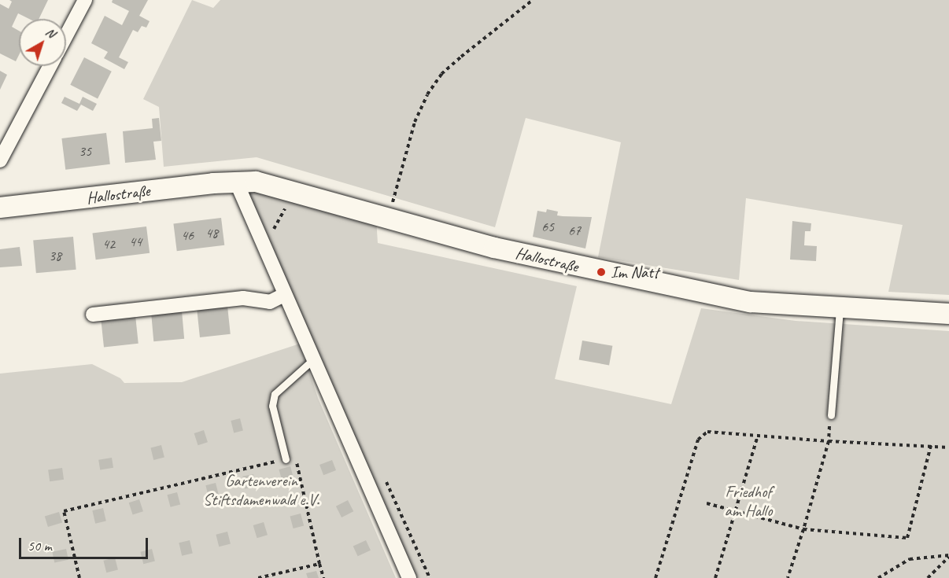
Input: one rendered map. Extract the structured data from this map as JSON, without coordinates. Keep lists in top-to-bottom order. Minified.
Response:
{"streets":{"main road":["Hallostraße"]},"parks":["Gartenverein Stiftsdamenwald e.V.","Friedhof am Hallo"],"places":["Im Natt"],"house_numbers":["35","65","67","48","46","44","42","38"],"scale_bar":"50 m","north":"top right"}
